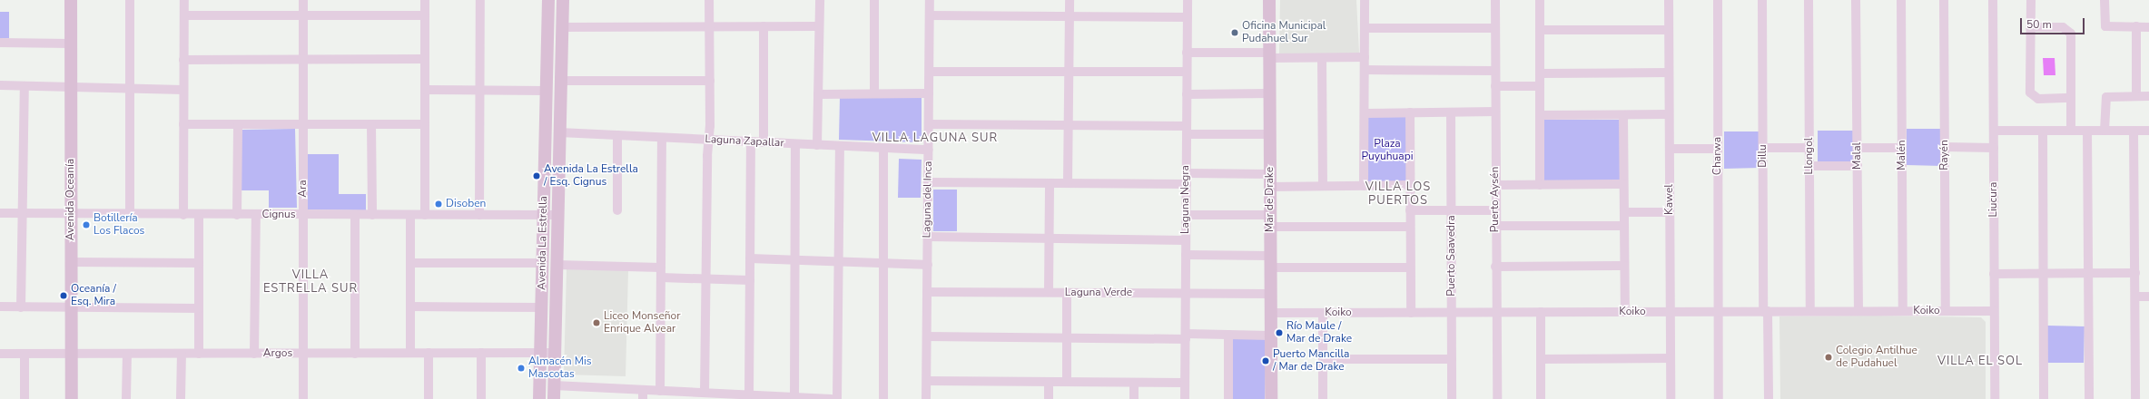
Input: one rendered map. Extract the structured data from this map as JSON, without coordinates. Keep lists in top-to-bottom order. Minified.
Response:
{"streets":{"main road":["Avenida Oceanía","Mar de Drake","Avenida La Estrella"],"street":["Laguna Zapallar","Malén","Rayén","Charwa","Dillu","Llongol","Malal","Ara","Laguna del Inca","Laguna Negra","Puerto Aysén","Kawel","Liucura","Cignus","Puerto Saavedra","Laguna Verde","Koiko","Argos"]},"crossings":[["Laguna Zapallar","Laguna del Inca"],["Laguna Zapallar","Avenida La Estrella"],["Malén","Koiko"],["Rayén","Koiko"],["Charwa","Koiko"],["Dillu","Koiko"],["Llongol","Koiko"],["Malal","Koiko"],["Ara","Cignus"],["Ara","Argos"],["Avenida Oceanía","Cignus"],["Avenida Oceanía","Argos"],["Laguna del Inca","Laguna Verde"],["Laguna Negra","Laguna Verde"],["Mar de Drake","Laguna Verde"],["Mar de Drake","Koiko"],["Puerto Aysén","Koiko"],["Kawel","Koiko"],["Liucura","Koiko"],["Cignus","Avenida La Estrella"],["Avenida La Estrella","Argos"],["Puerto Saavedra","Koiko"]],"districts":["VILLA LAGUNA SUR","VILLA LOS PUERTOS","VILLA ESTRELLA SUR","VILLA EL SOL"],"parks":["Plaza Puyuhuapi"],"places":["Oficina Municipal Pudahuel Sur","Avenida La Estrella / Esq. Cignus","Disoben","Botillería Los Flacos","Oceanía / Esq. Mira","Liceo Monseñor Enrique Alvear","Río Maule / Mar de Drake","Colegio Antilhue de Pudahuel","Puerto Mancilla / Mar de Drake","Almacén Mis Mascotas"],"scale_bar":"50 m"}
